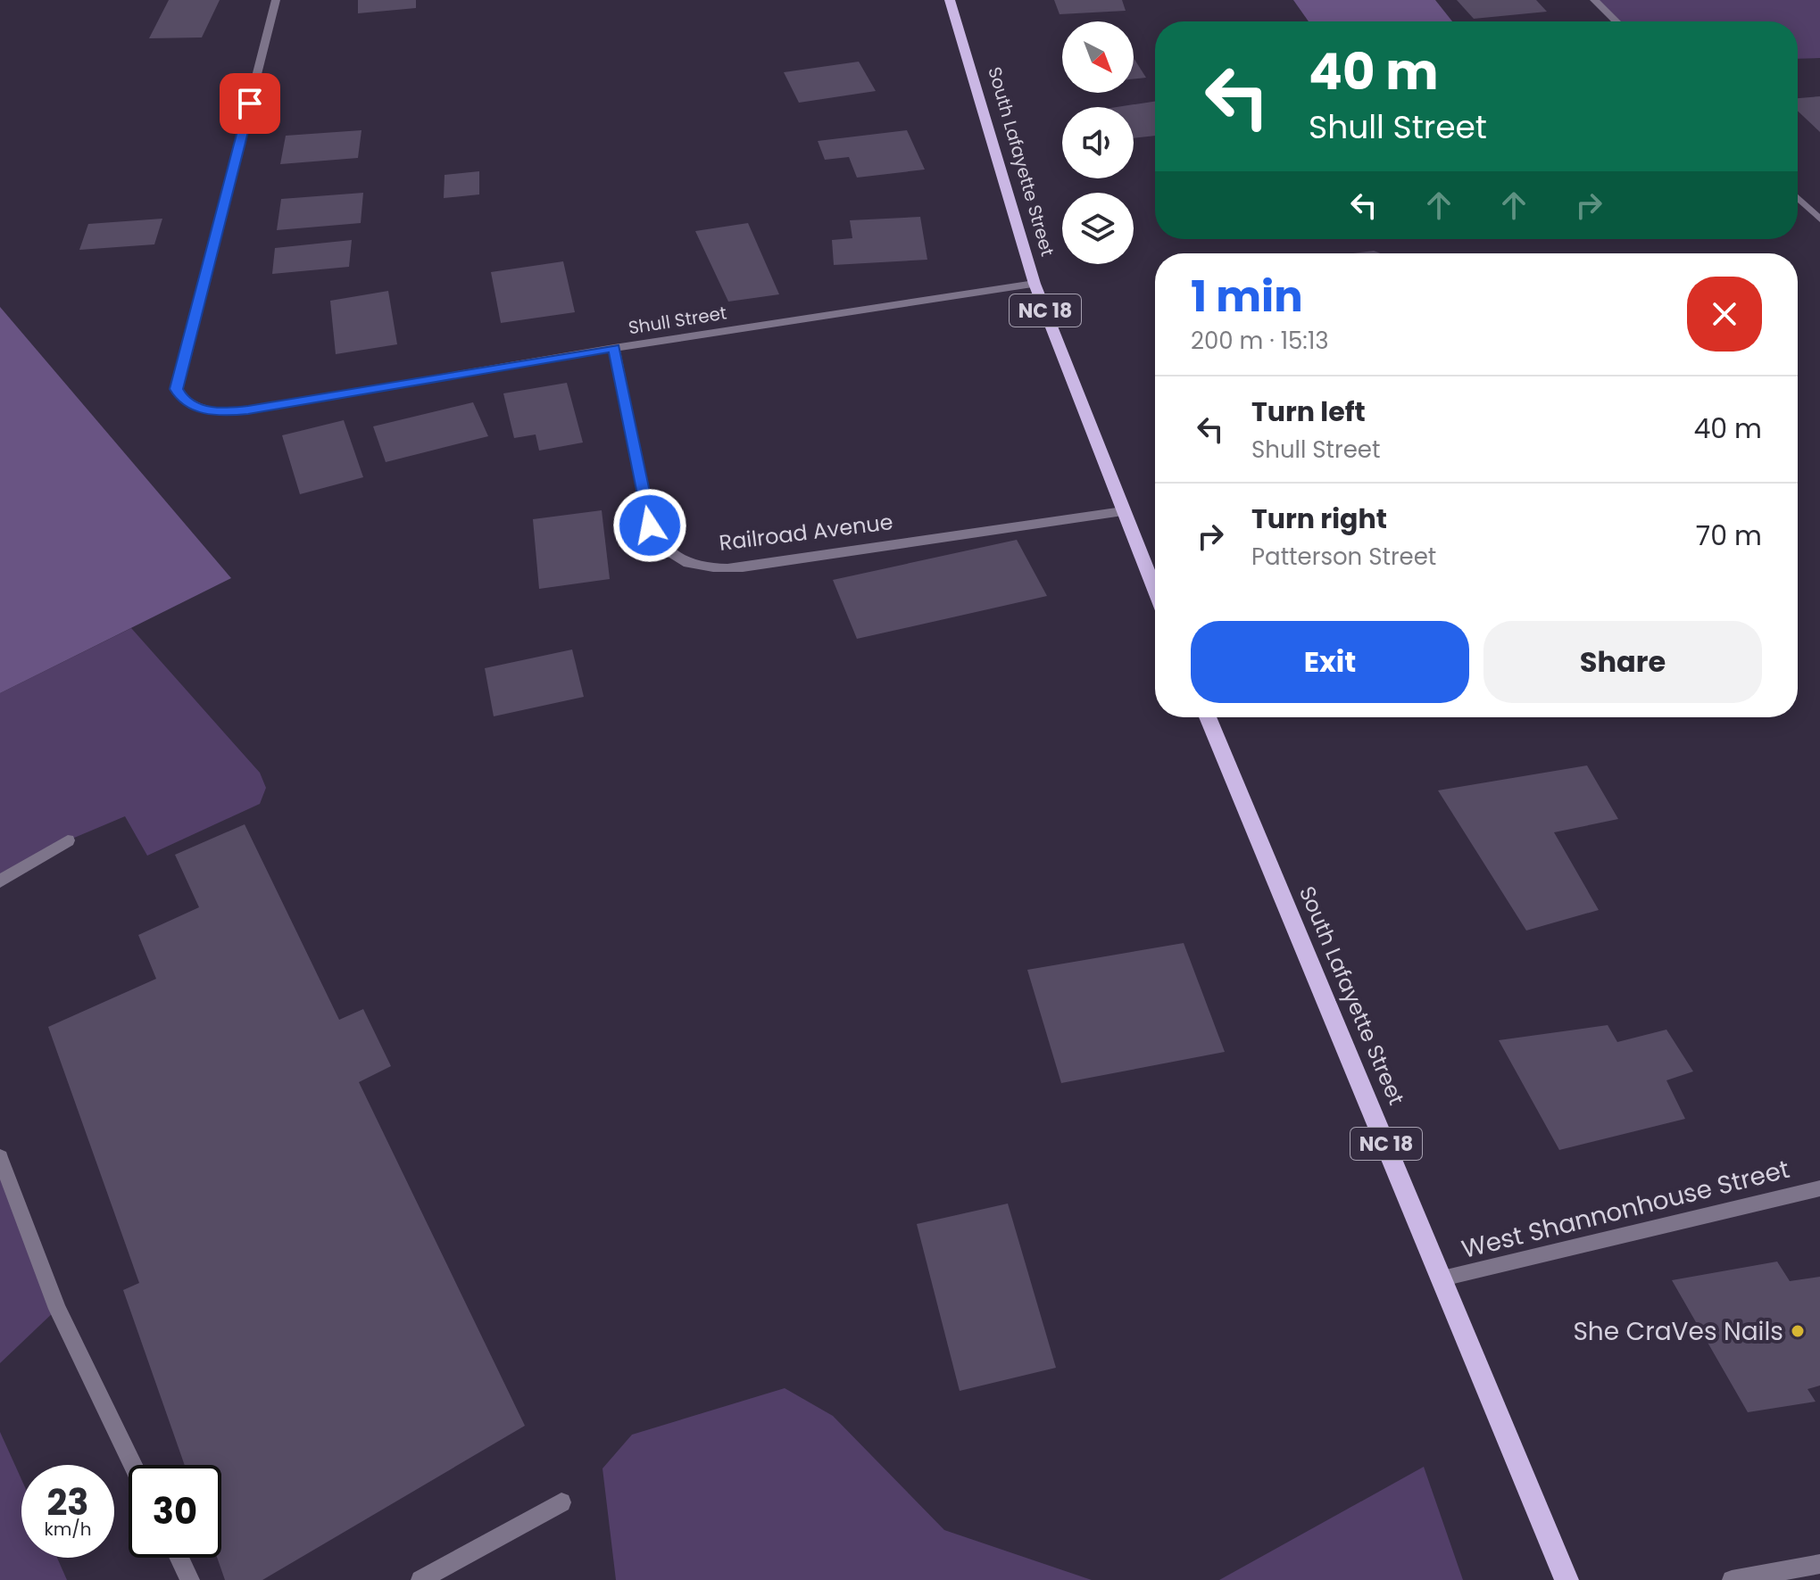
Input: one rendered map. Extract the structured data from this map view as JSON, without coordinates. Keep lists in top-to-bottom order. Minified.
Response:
{"streets":{"main road":["South Lafayette Street","NC 18"],"street":["Shull Street","Railroad Avenue","West Shannonhouse Street"]},"crossings":[["South Lafayette Street","Shull Street"],["South Lafayette Street","Railroad Avenue"],["South Lafayette Street","West Shannonhouse Street"],["Shull Street","Railroad Avenue"]],"places":["She CraVes Nails"],"north":"bottom right","page":{"turn":["40 m","Shull Street"],"heading":["1 min","200 m · 15:13"],"list":[{"name":"Turn left","note":"Shull Street","value":"40 m"},{"name":"Turn right","note":"Patterson Street","value":"70 m"}],"buttons":["Exit","Share"],"speed":"23 km/h","limit":"30"}}
